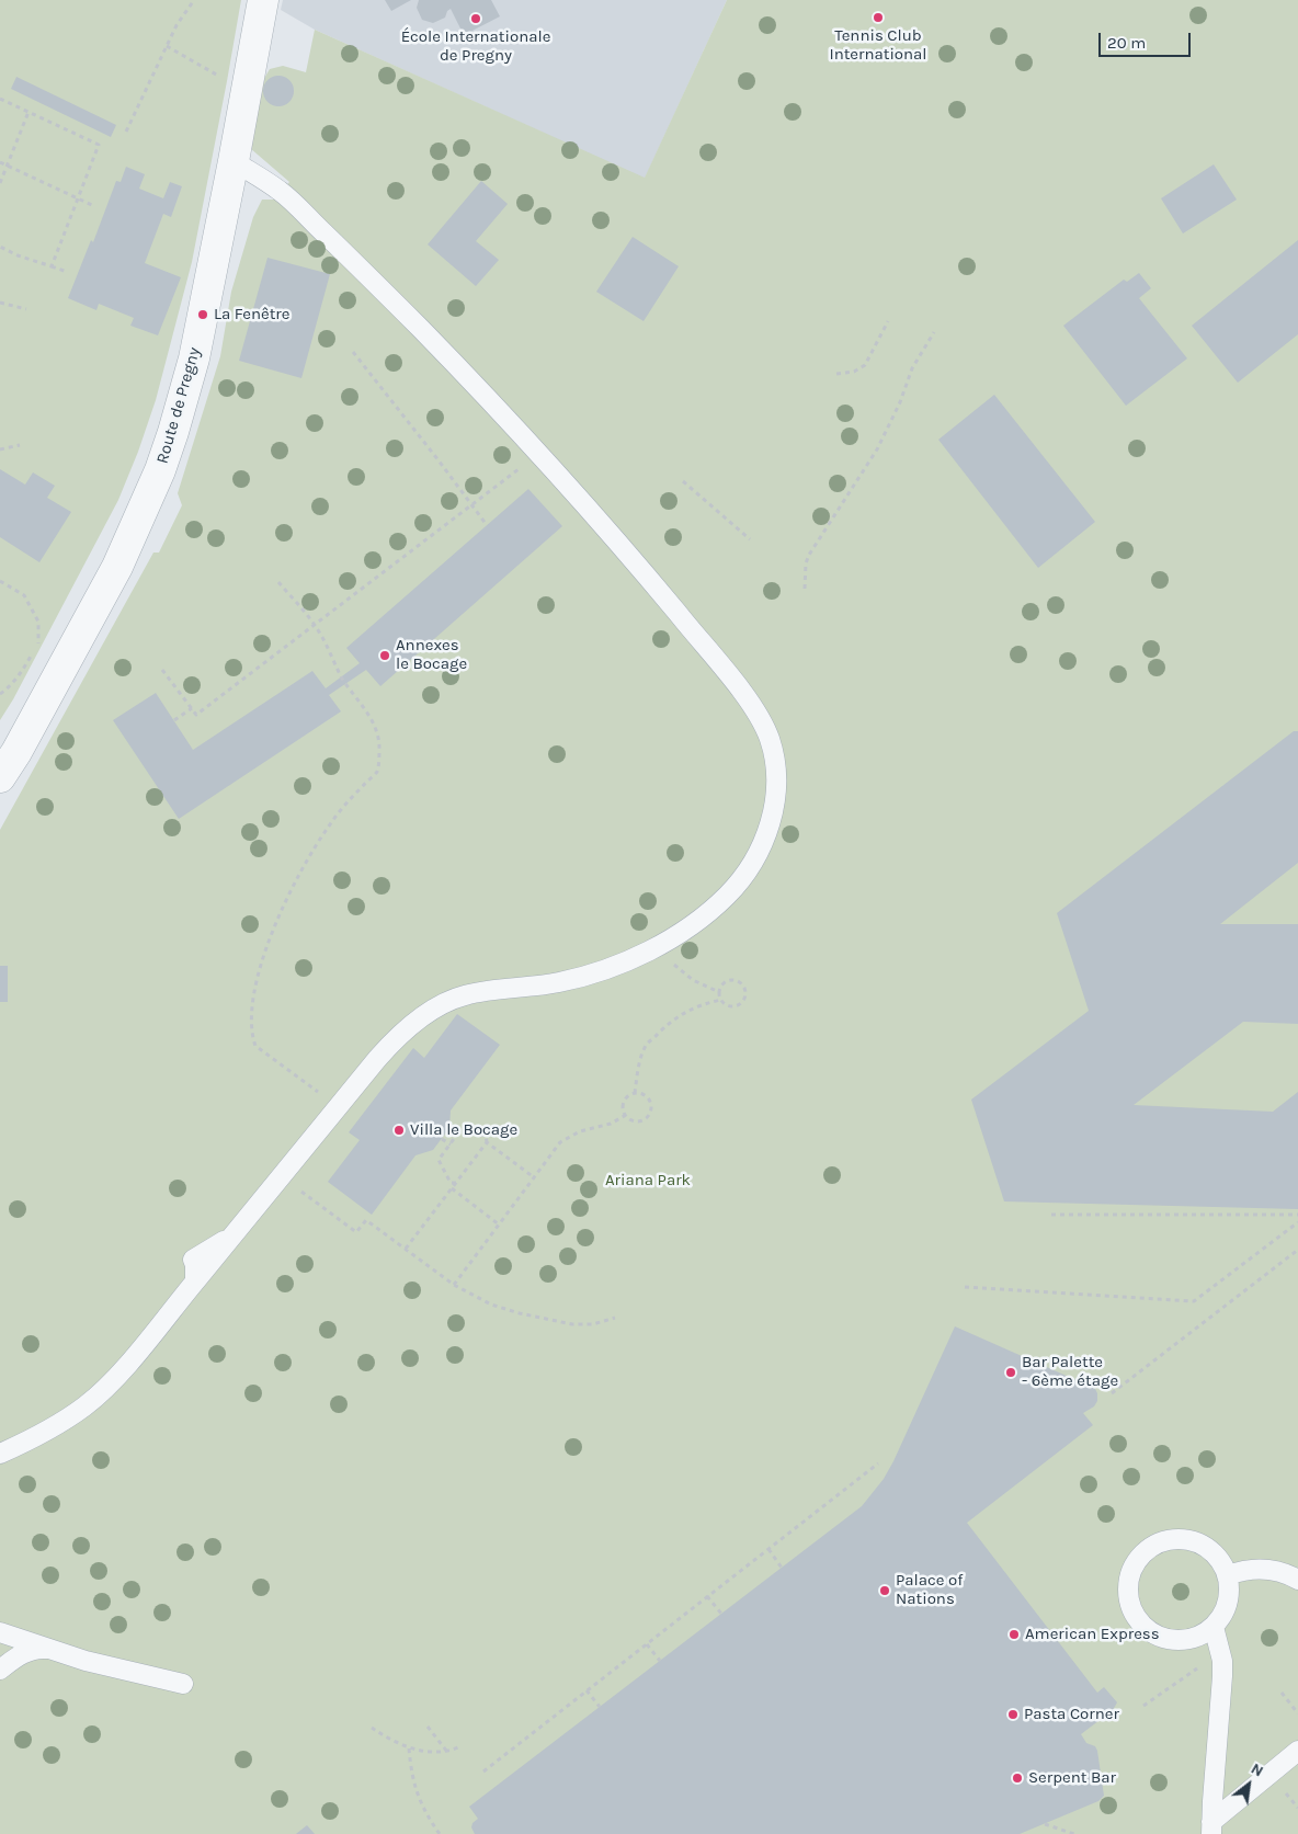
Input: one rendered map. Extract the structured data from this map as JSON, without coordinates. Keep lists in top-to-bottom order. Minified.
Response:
{"streets":{"street":["Route de Pregny"]},"parks":["Ariana Park"],"places":["Tennis Club International","École Internationale de Pregny","La Fenêtre","Annexes le Bocage","Villa le Bocage","Bar Palette - 6ème étage","Palace of Nations","American Express","Pasta Corner","Serpent Bar"],"scale_bar":"20 m","north":"top right"}
